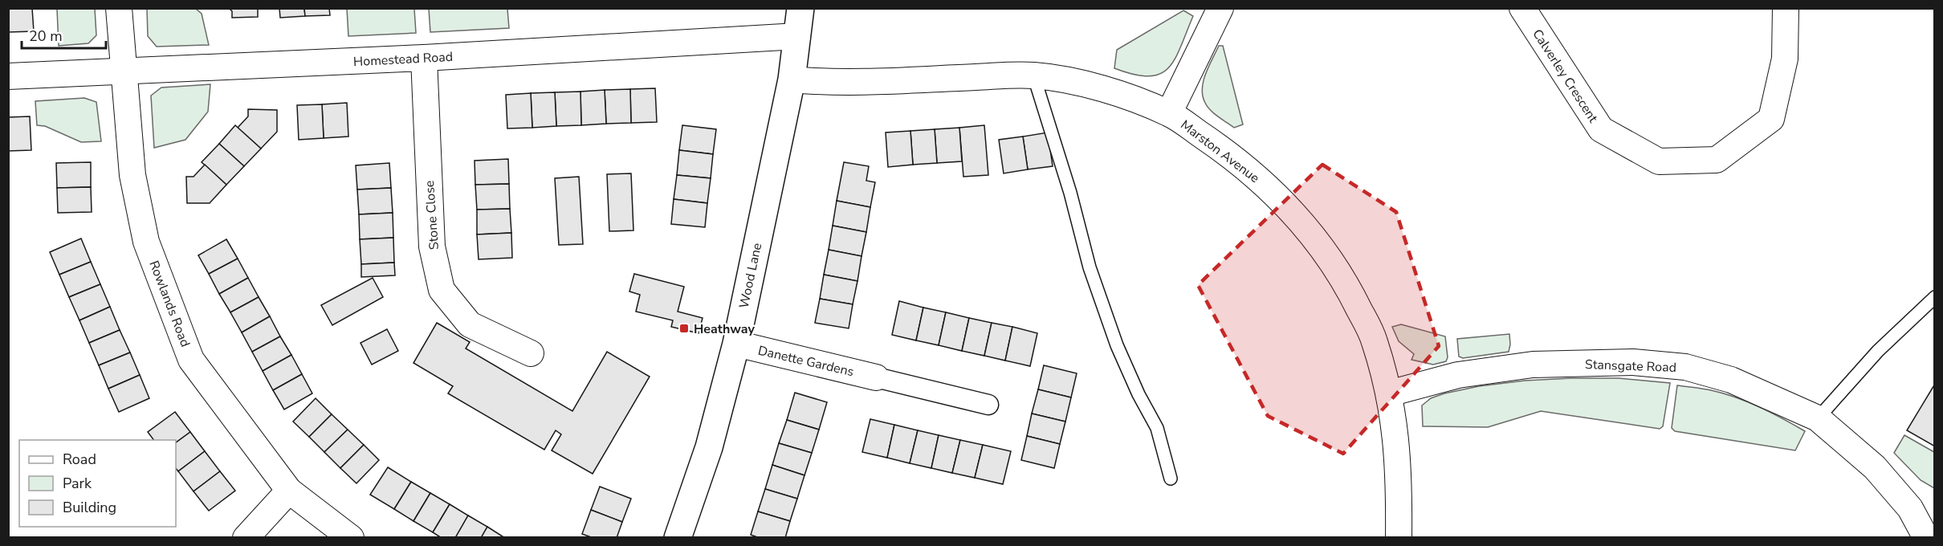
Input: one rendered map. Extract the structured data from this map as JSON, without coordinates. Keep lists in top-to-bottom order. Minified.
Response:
{"streets":{"main road":["Wood Lane"],"street":["Homestead Road","Calverley Crescent","Marston Avenue","Stone Close","Rowlands Road","Danette Gardens","Stansgate Road"]},"crossings":[["Homestead Road","Stone Close"],["Homestead Road","Wood Lane"],["Homestead Road","Rowlands Road"],["Marston Avenue","Wood Lane"],["Marston Avenue","Stansgate Road"],["Wood Lane","Danette Gardens"]],"places":{"transit":["Heathway"]},"legend":["Road","Park","Building"],"scale_bar":"20 m"}
